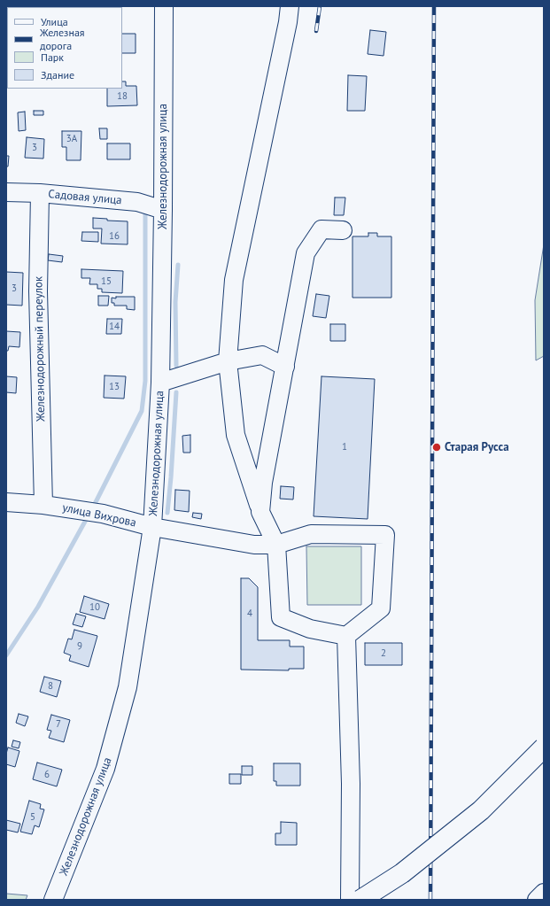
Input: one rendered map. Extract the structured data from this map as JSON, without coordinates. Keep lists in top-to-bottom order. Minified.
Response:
{"streets":{"street":["Железнодорожная улица","Садовая улица","Железнодорожный переулок","улица Вихрова"]},"crossings":[["Железнодорожная улица","Садовая улица"],["Железнодорожная улица","улица Вихрова"],["Садовая улица","Железнодорожный переулок"],["Железнодорожный переулок","улица Вихрова"]],"places":["Старая Русса"],"house_numbers":["18","3А","3","16","15","3","14","13","1","10","4","9","2","8","7","6","5"],"legend":["Улица","Железная дорога","Парк","Здание"]}
